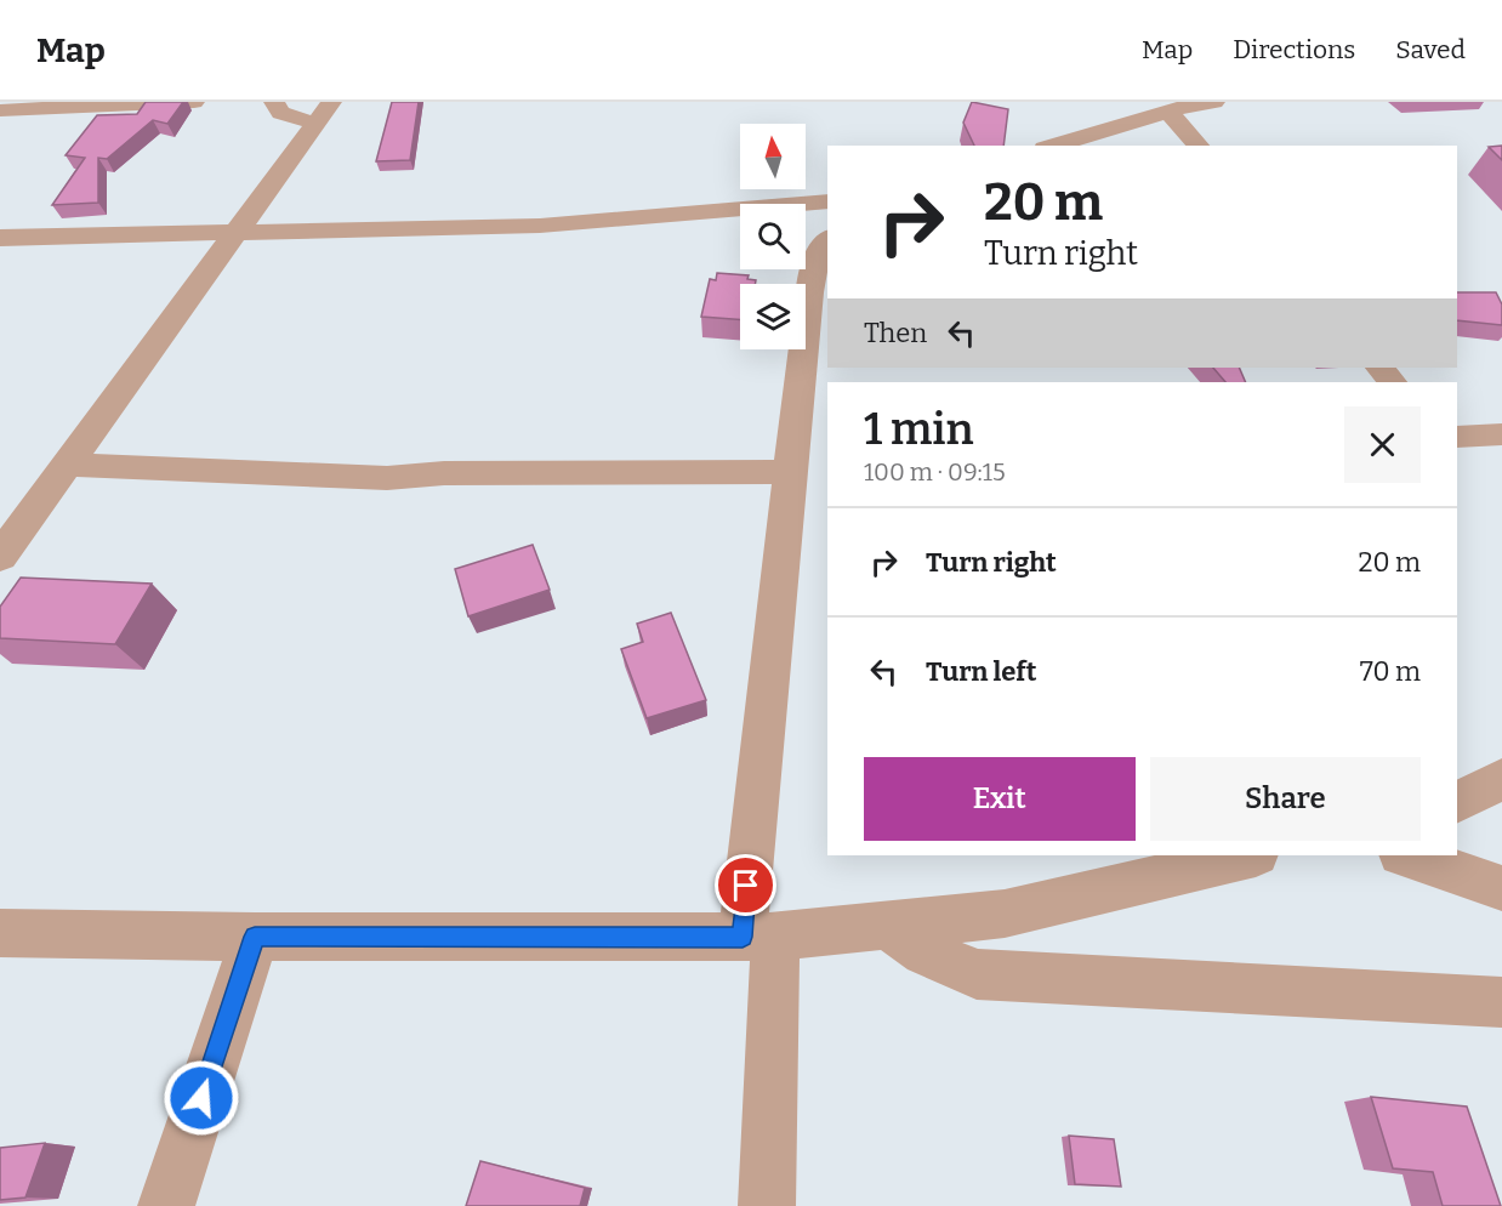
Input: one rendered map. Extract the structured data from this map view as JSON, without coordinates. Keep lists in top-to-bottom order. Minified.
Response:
{"north":"top","page":{"header":"Map","nav":["Map","Directions","Saved"],"turn":["20 m","Turn right"],"then":"Then","heading":["1 min","100 m · 09:15"],"list":[{"name":"Turn right","value":"20 m"},{"name":"Turn left","value":"70 m"}],"buttons":["Exit","Share"]}}
